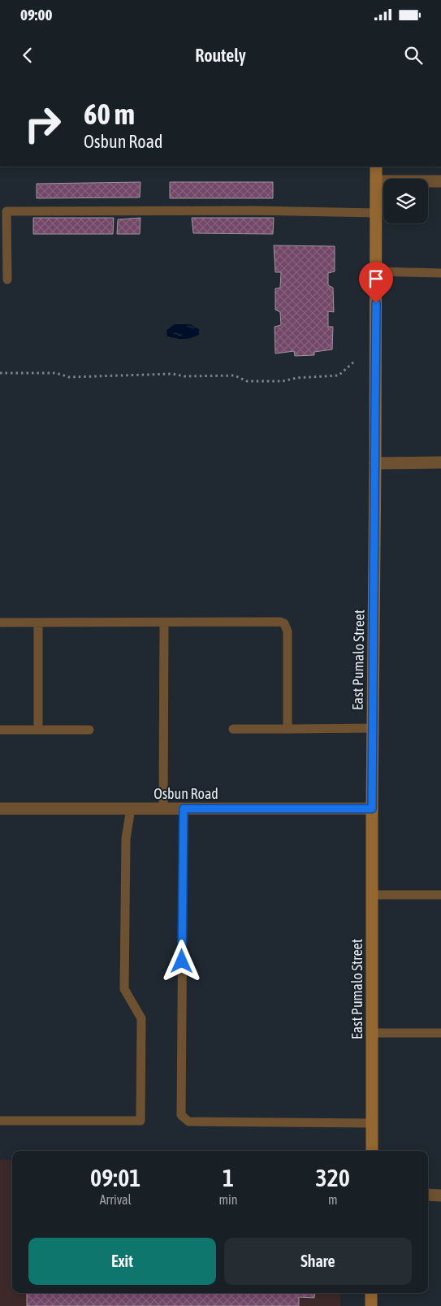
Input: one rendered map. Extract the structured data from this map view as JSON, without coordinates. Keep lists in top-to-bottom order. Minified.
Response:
{"streets":{"street":["East Pumalo Street","Osbun Road"]},"crossings":[["East Pumalo Street","Osbun Road"]],"page":{"status":"09:00","header":"Routely","turn":["60 m","Osbun Road"],"eta":["09:01","Arrival","1","min","320","m"],"buttons":["Exit","Share"]}}
